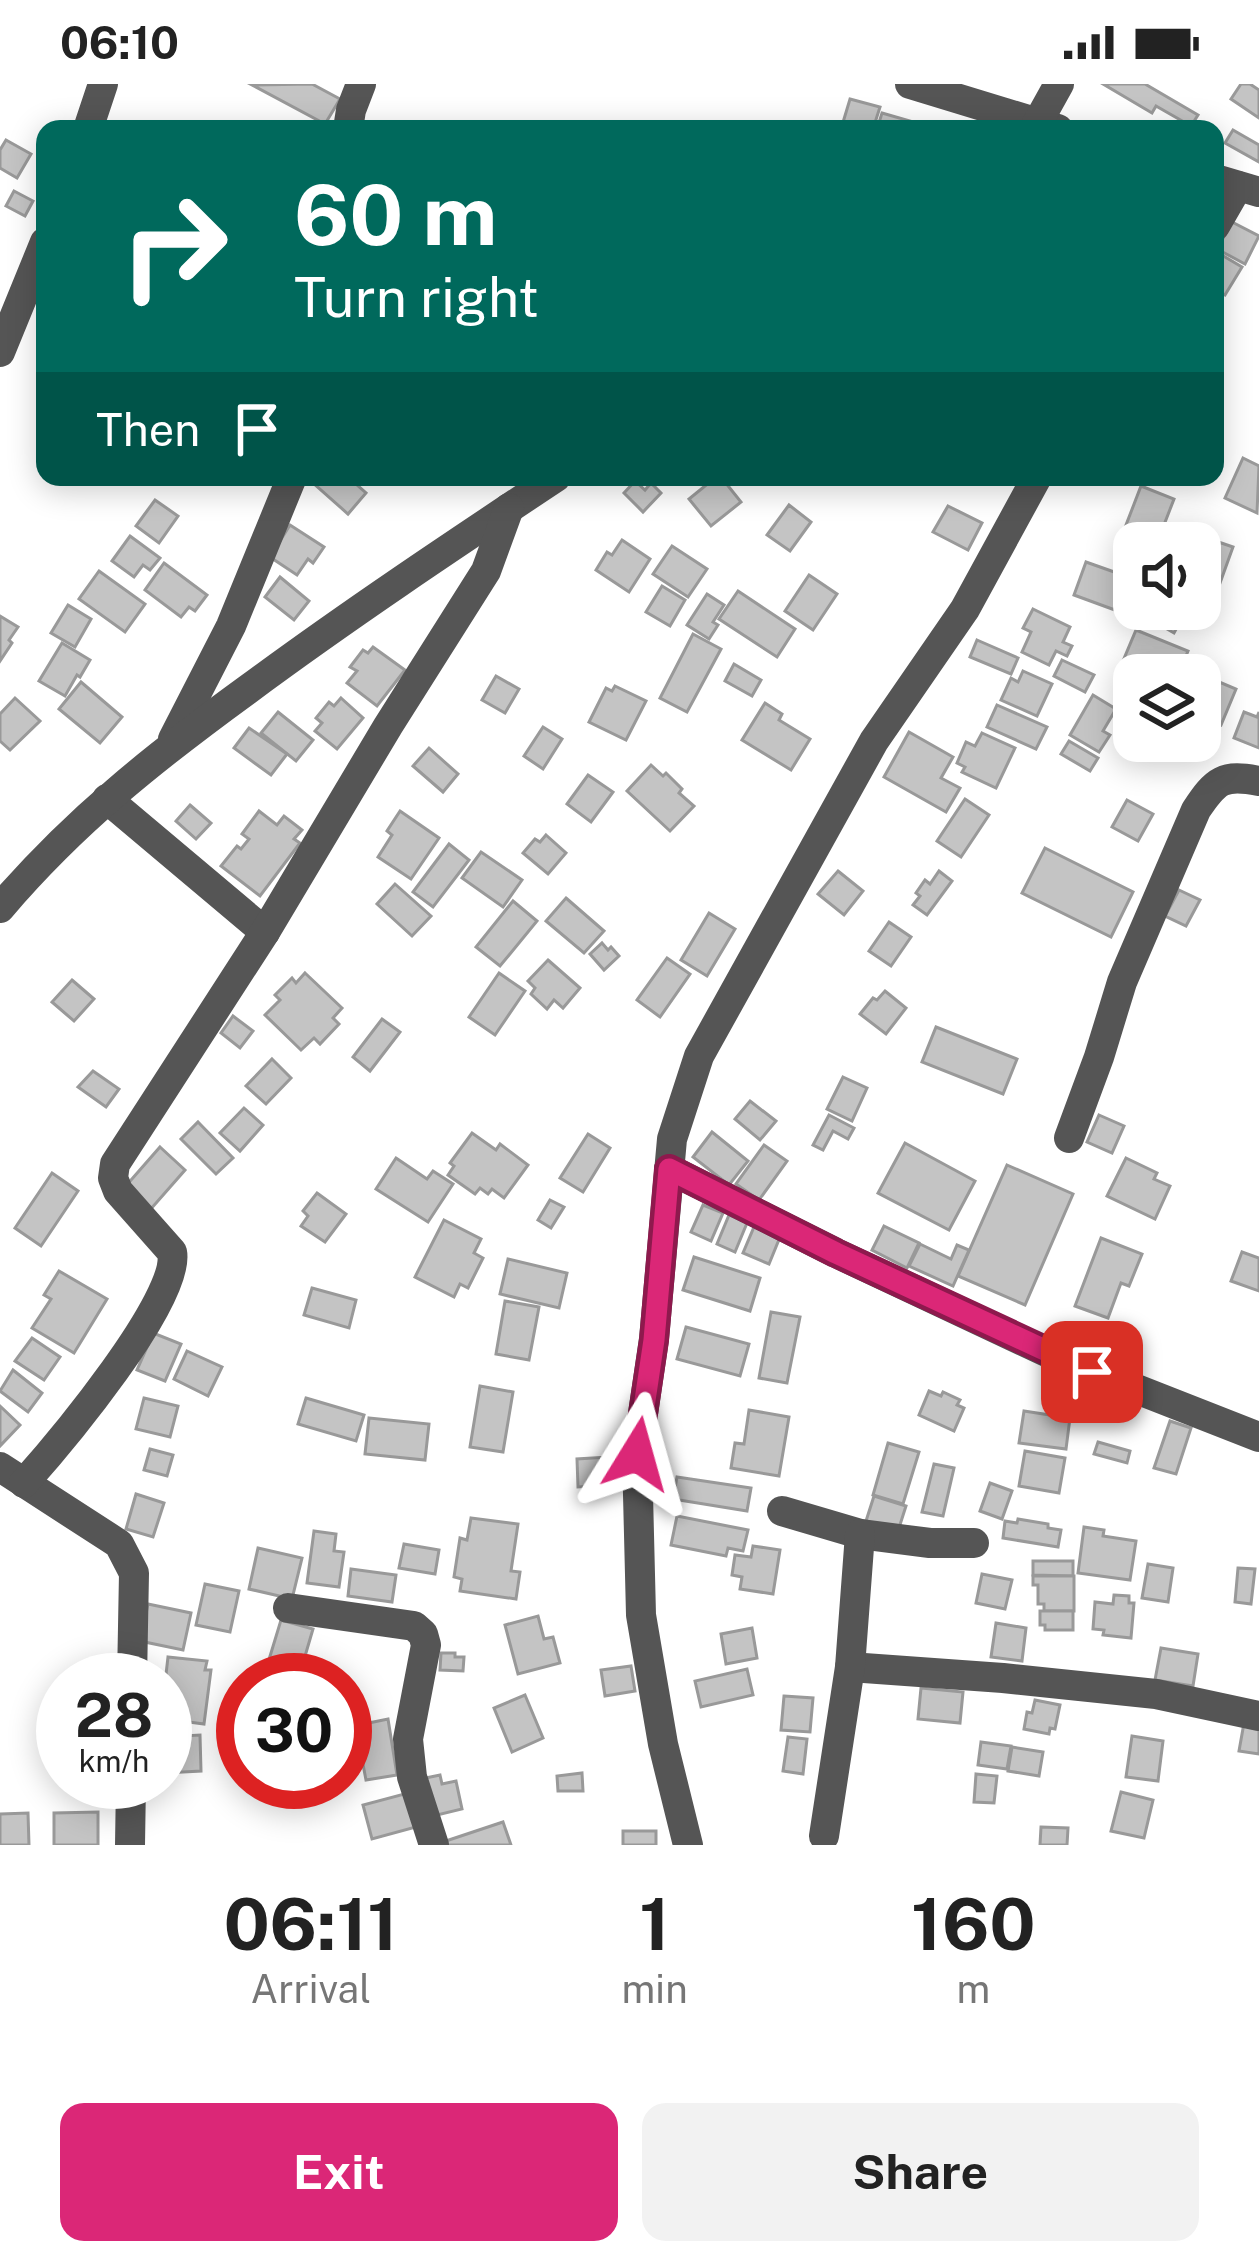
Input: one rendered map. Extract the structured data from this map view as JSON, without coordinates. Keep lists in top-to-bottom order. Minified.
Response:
{"page":{"status":"06:10","turn":["60 m","Turn right"],"then":"Then","speed":"28 km/h","limit":"30","eta":["06:11","Arrival","1","min","160","m"],"buttons":["Exit","Share"]}}
